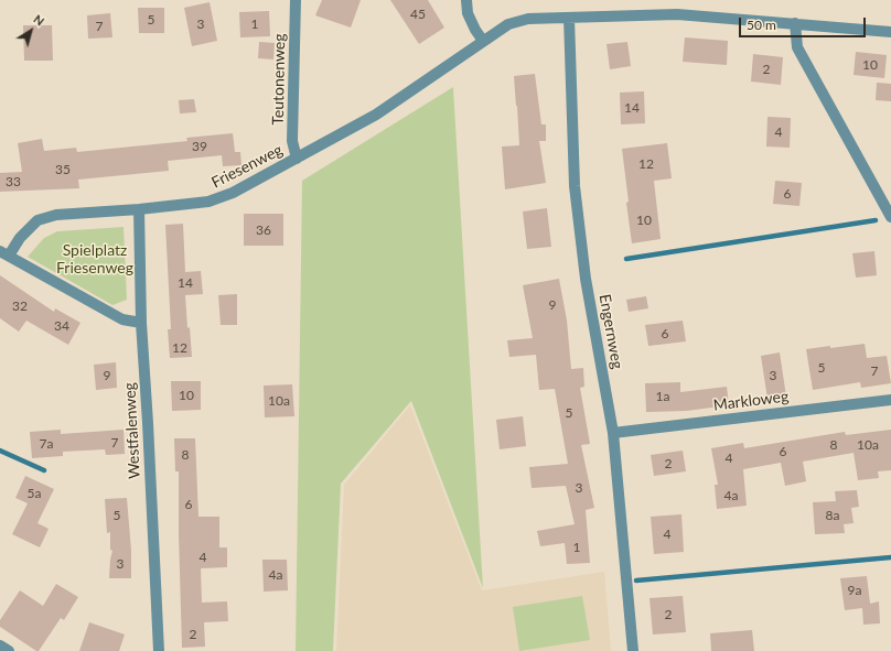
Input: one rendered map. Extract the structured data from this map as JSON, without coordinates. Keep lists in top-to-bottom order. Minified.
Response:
{"streets":{"street":["Teutonenweg","Friesenweg","Engernweg","Markloweg","Westfalenweg"]},"crossings":[["Teutonenweg","Friesenweg"],["Friesenweg","Engernweg"],["Friesenweg","Westfalenweg"],["Engernweg","Markloweg"]],"parks":["Spielplatz Friesenweg"],"house_numbers":["45","5","3","1","7","10","2","14","4","39","12","35","33","6","10","36","14","9","32","34","6","12","5","7","9","3","10","1a","10a","5","7","7a","8","10a","6","8","4","2","3","5a","4a","6","5","8a","4","1","4","3","4a","9a","2","2"],"scale_bar":"50 m","north":"top right"}
